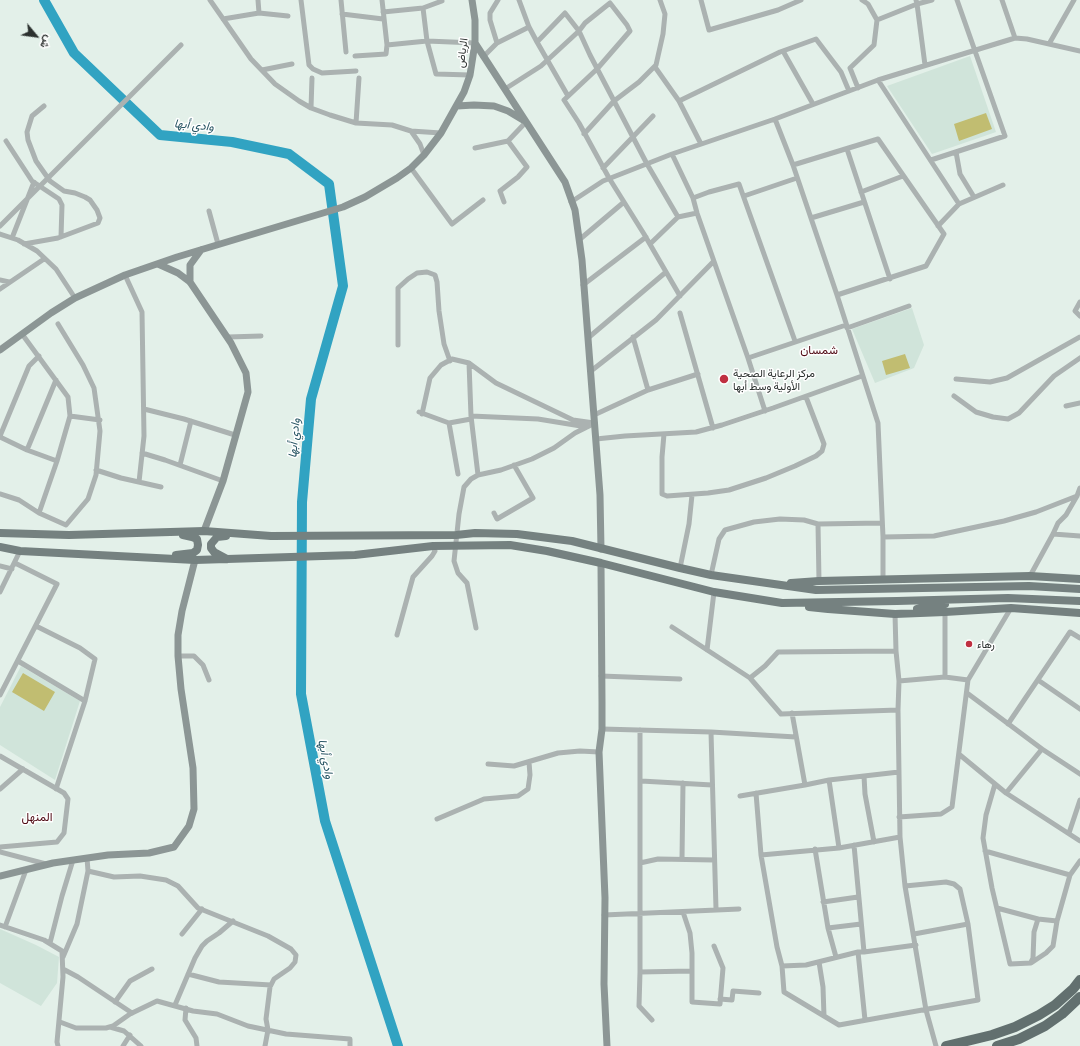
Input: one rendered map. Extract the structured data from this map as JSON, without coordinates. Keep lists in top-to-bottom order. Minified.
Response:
{"streets":{"street":["الرياض"]},"districts":["شمسان","المنهل"],"water":["وادي أبها"],"places":["مركز الرعاية الصحية الأولية وسط أبها","رهاء"],"north":"bottom right"}
